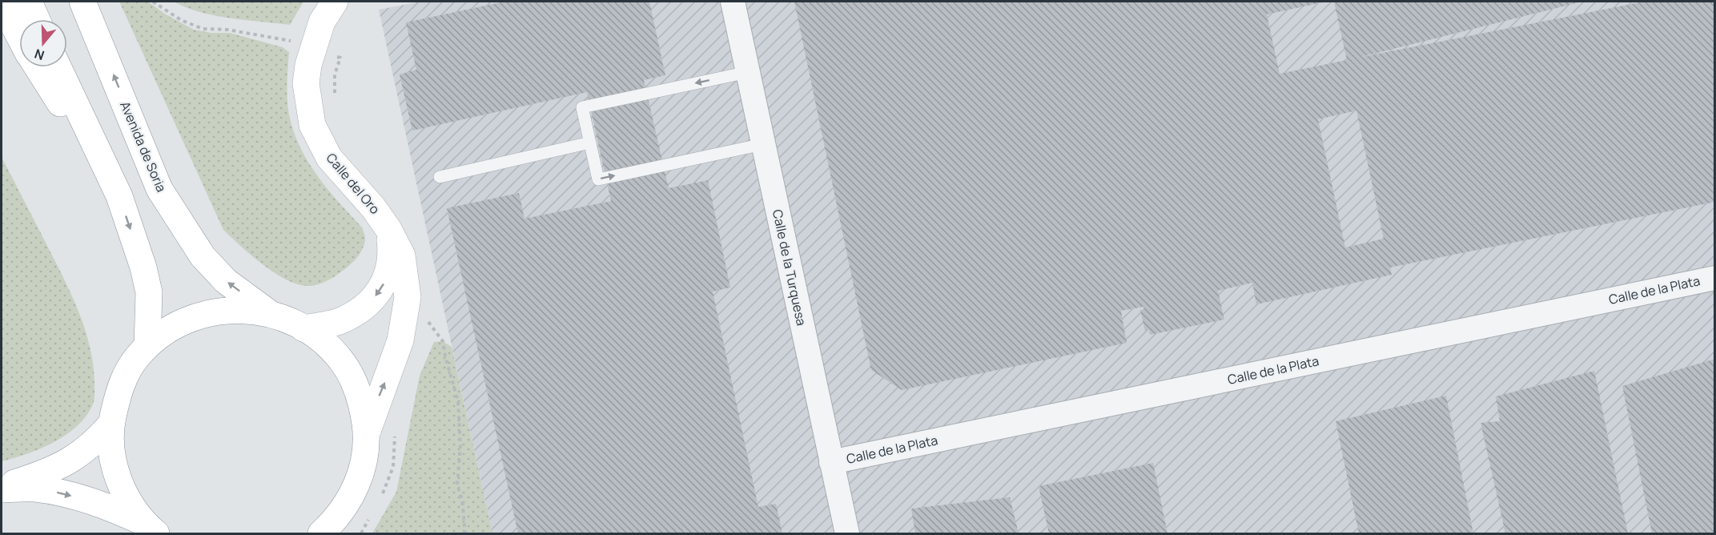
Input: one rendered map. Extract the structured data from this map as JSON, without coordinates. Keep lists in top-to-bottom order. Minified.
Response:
{"streets":{"main road":["Avenida de Soria","Calle del Oro"],"street":["Calle de la Turquesa","Calle de la Plata"]},"crossings":[["Calle de la Turquesa","Calle de la Plata"]],"north":"bottom"}
